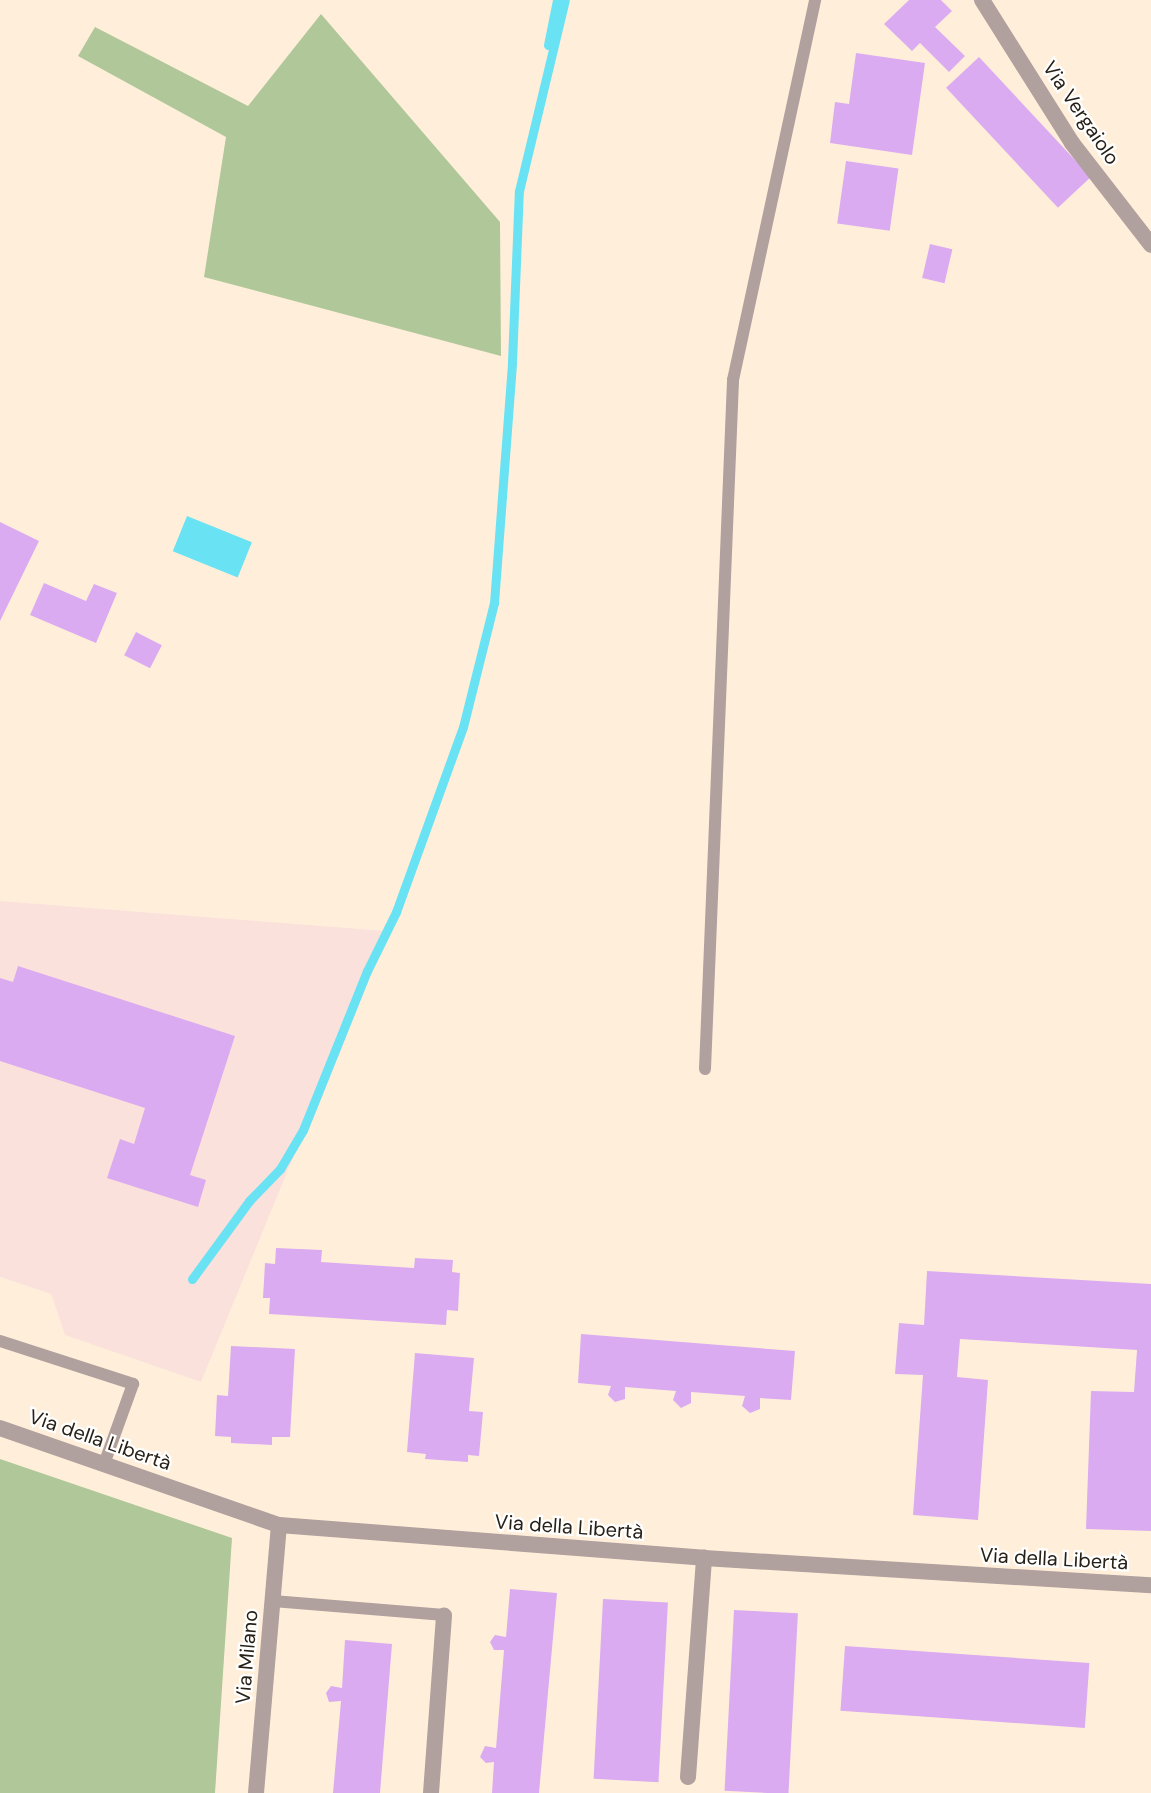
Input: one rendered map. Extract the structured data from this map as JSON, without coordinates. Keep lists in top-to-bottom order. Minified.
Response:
{"streets":{"street":["Via Vergaiolo","Via della Libertà","Via Milano"]},"crossings":[["Via della Libertà","Via Milano"]]}
